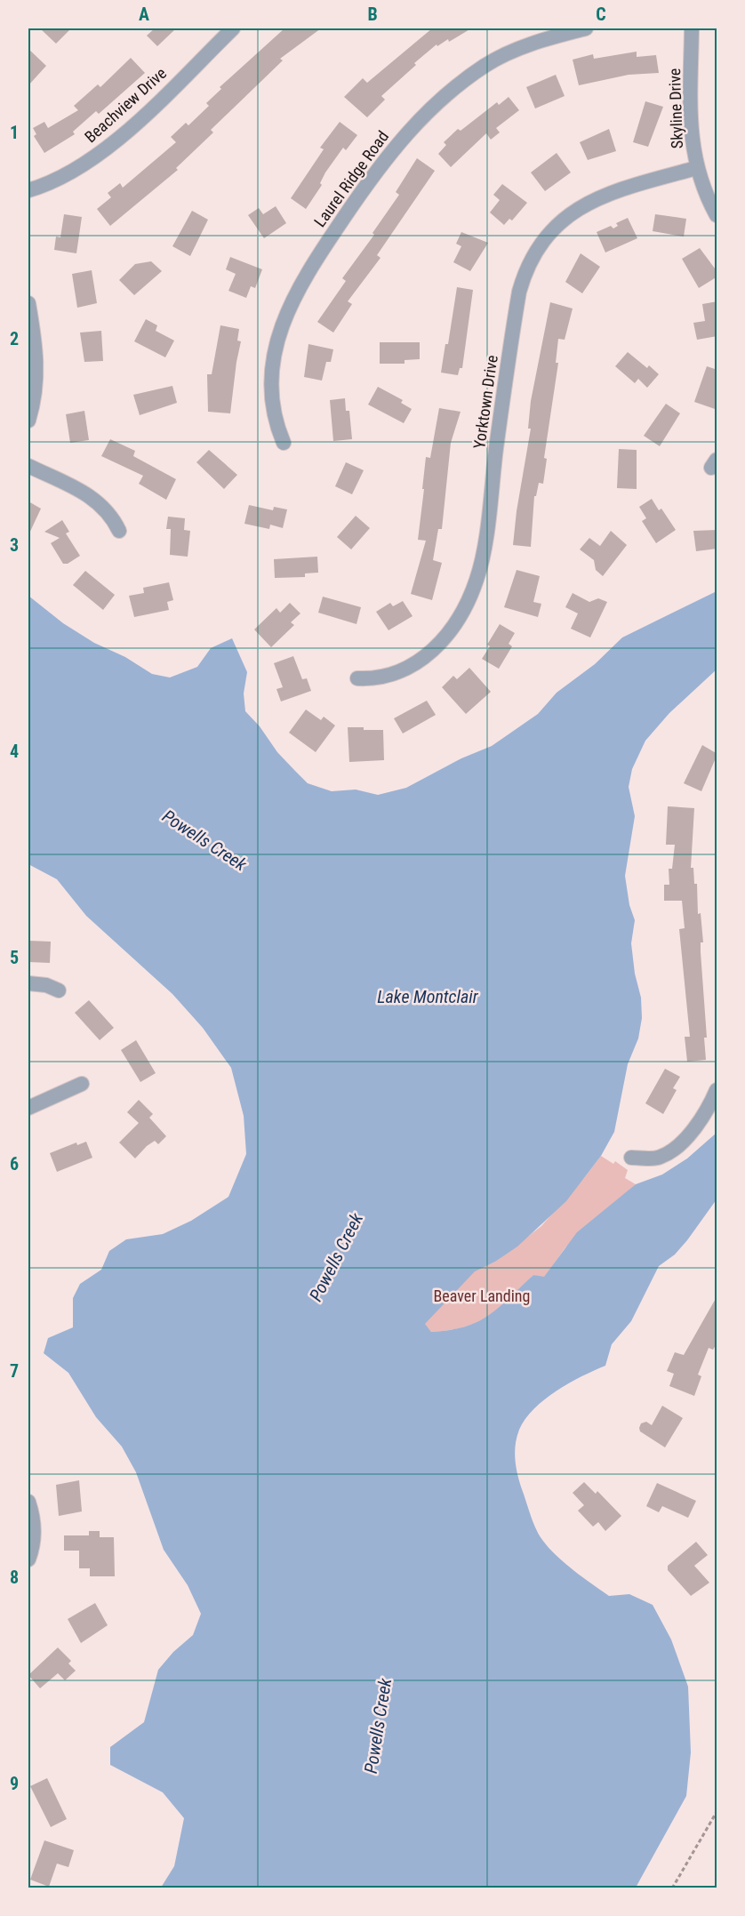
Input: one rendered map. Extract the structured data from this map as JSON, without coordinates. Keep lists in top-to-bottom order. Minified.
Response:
{"streets":{"street":["Beachview Drive","Skyline Drive","Laurel Ridge Road","Yorktown Drive"]},"crossings":[["Skyline Drive","Yorktown Drive"]],"water":["Powells Creek","Lake Montclair"],"parks":["Beaver Landing"],"grid":{"columns":["A","B","C"],"rows":["1","2","3","4","5","6","7","8","9"]}}
